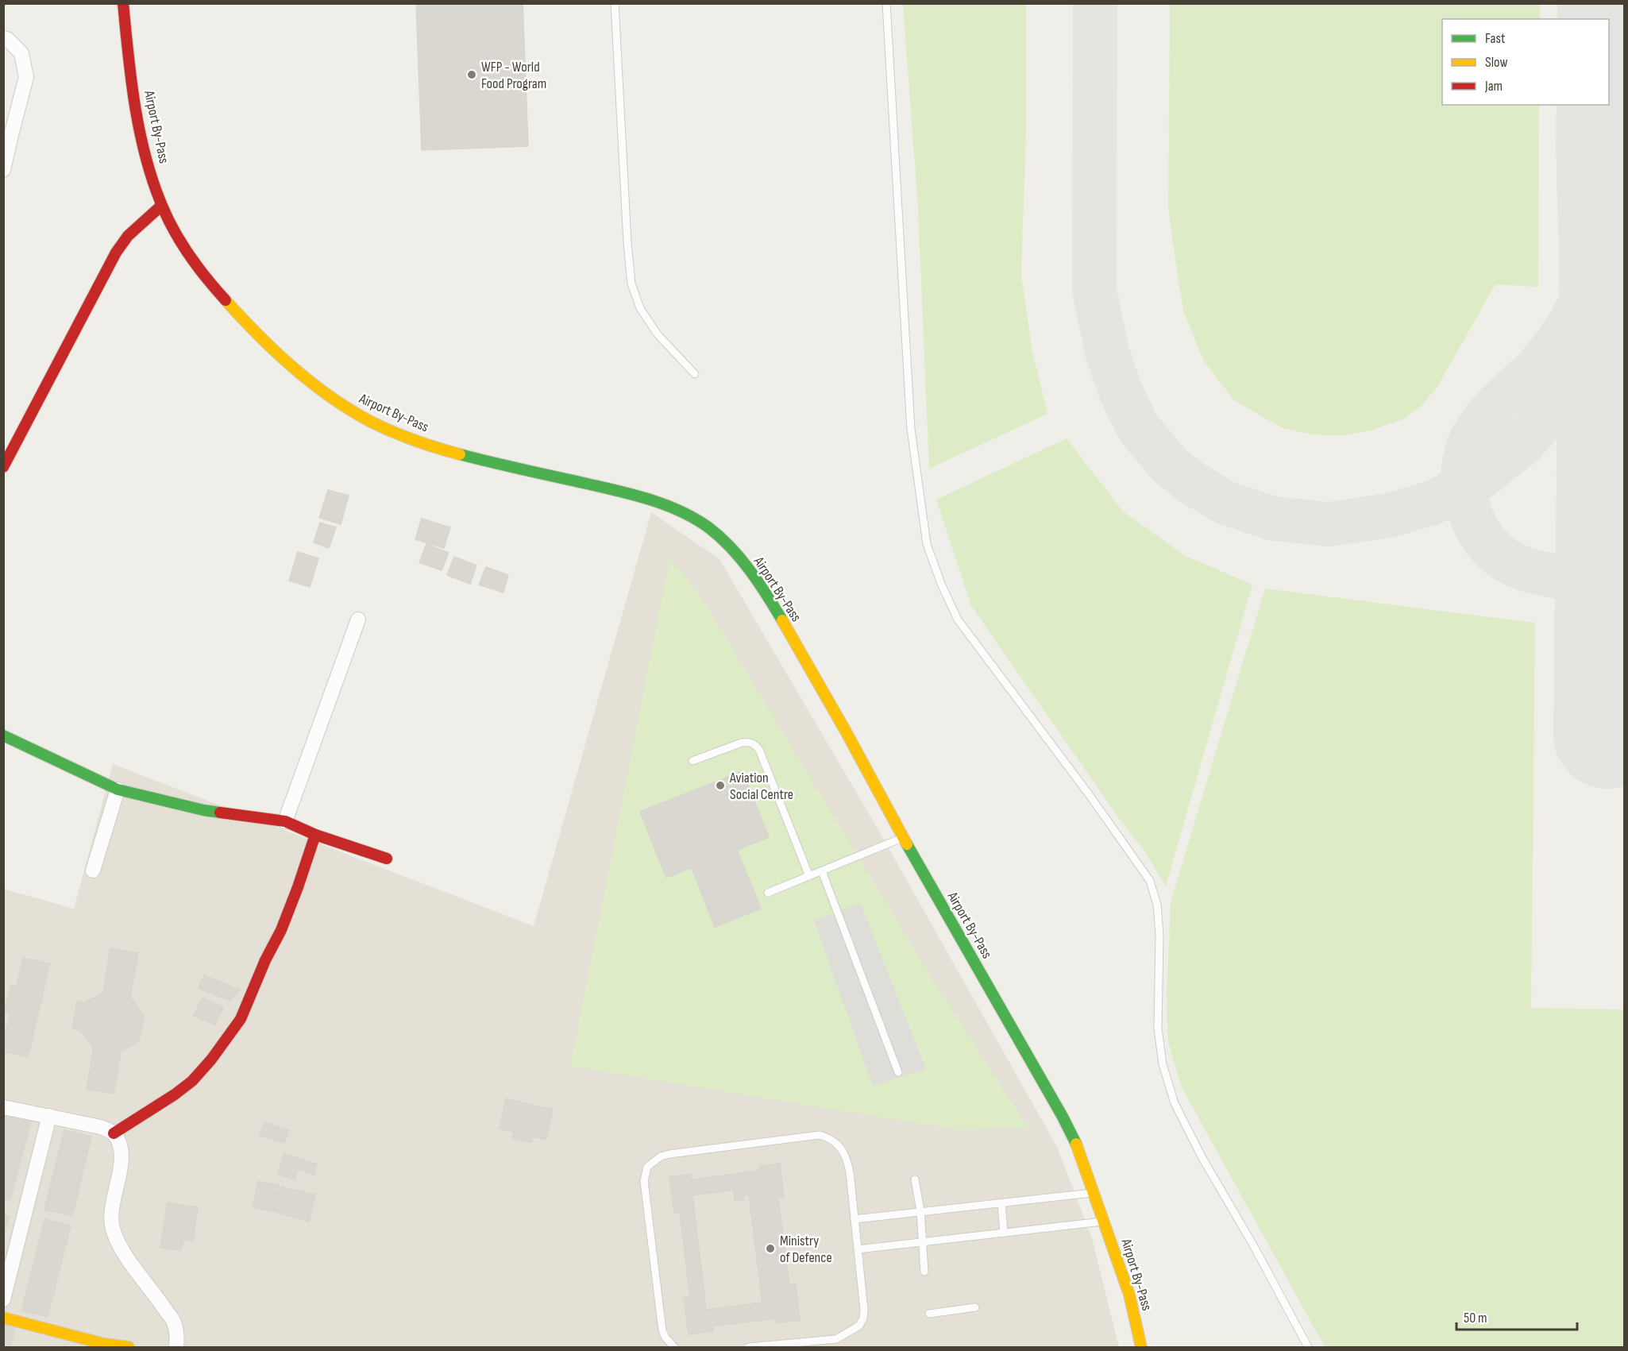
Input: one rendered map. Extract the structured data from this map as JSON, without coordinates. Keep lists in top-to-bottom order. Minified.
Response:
{"streets":{"main road":["Airport By-Pass"]},"places":["WFP - World Food Program","Aviation Social Centre","Ministry of Defence"],"legend":["Fast","Slow","Jam"],"scale_bar":"50 m"}
